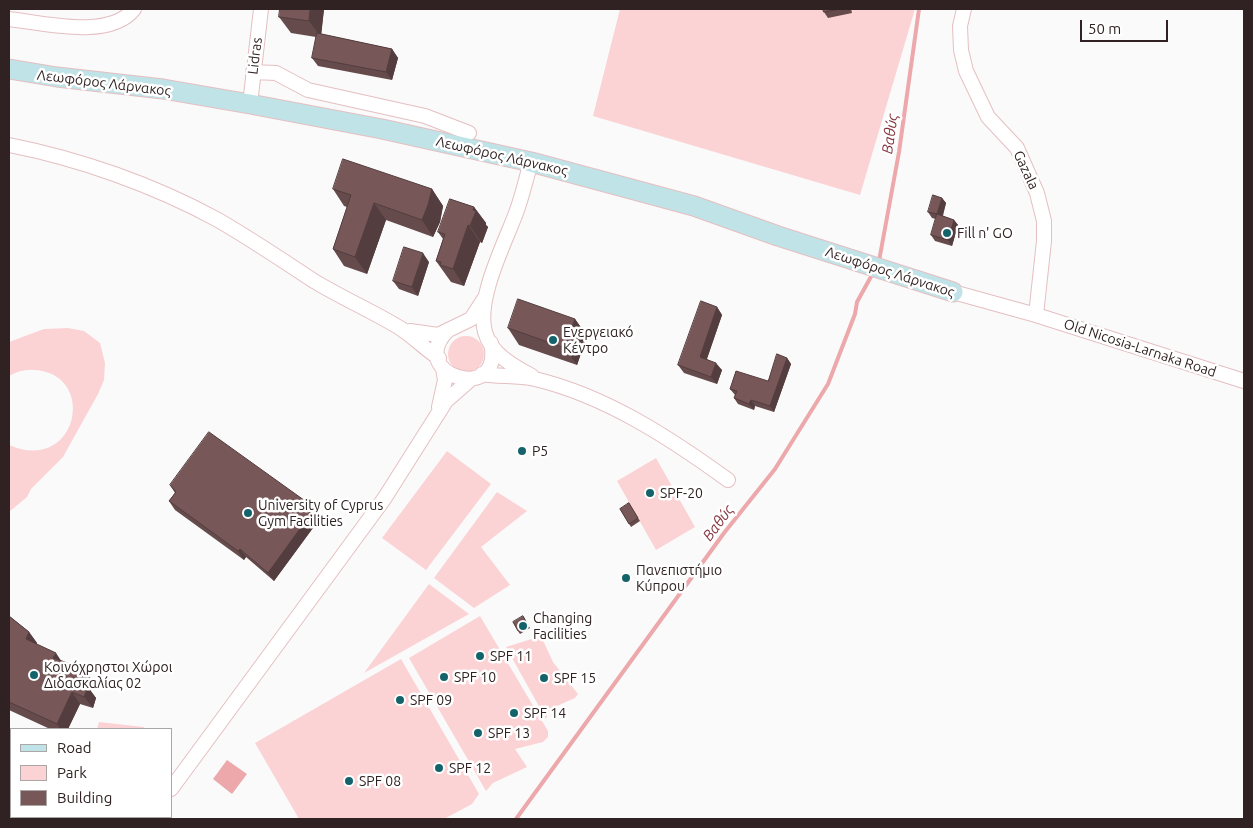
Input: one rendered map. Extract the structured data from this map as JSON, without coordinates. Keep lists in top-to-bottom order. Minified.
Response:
{"streets":{"main road":["Λεωφόρος Λάρνακος"],"street":["Lidras","Gazala","Old Nicosia-Larnaka Road"]},"crossings":[["Lidras","Λεωφόρος Λάρνακος"],["Λεωφόρος Λάρνακος","Gazala"],["Λεωφόρος Λάρνακος","Old Nicosia-Larnaka Road"],["Gazala","Old Nicosia-Larnaka Road"]],"water":["Βαθύς"],"places":["Fill n' GO","Ενεργειακό Κέντρο","P5","SPF-20","University of Cyprus Gym Facilities","Πανεπιστήμιο Κύπρου","Changing Facilities","SPF 11","Κοινόχρηστοι Χώροι Διδασκαλίας 02","SPF 10","SPF 15","SPF 09","SPF 14","SPF 13","SPF 12","SPF 08"],"legend":["Road","Park","Building"],"scale_bar":"50 m"}
